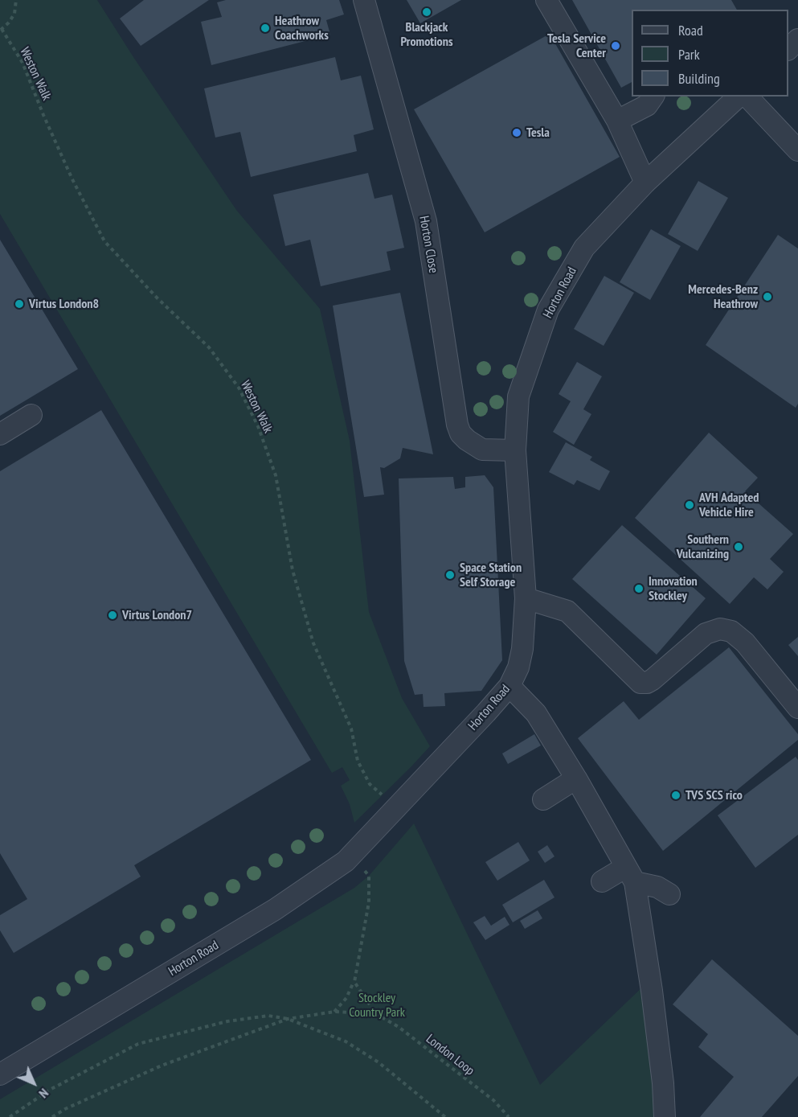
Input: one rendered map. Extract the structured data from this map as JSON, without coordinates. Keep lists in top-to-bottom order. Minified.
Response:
{"streets":{"street":["Horton Close","Horton Road"],"path":["Weston Walk","London Loop"]},"crossings":[["Weston Walk","Horton Road"],["Horton Close","Horton Road"]],"parks":["Stockley Country Park"],"places":["Blackjack Promotions","Heathrow Coachworks","Tesla Service Center","Tesla","Mercedes-Benz Heathrow","Virtus London8","AVH Adapted Vehicle Hire","Southern Vulcanizing","Space Station Self Storage","Innovation Stockley","Virtus London7","TVS SCS rico"],"legend":["Road","Park","Building"],"north":"bottom right"}
